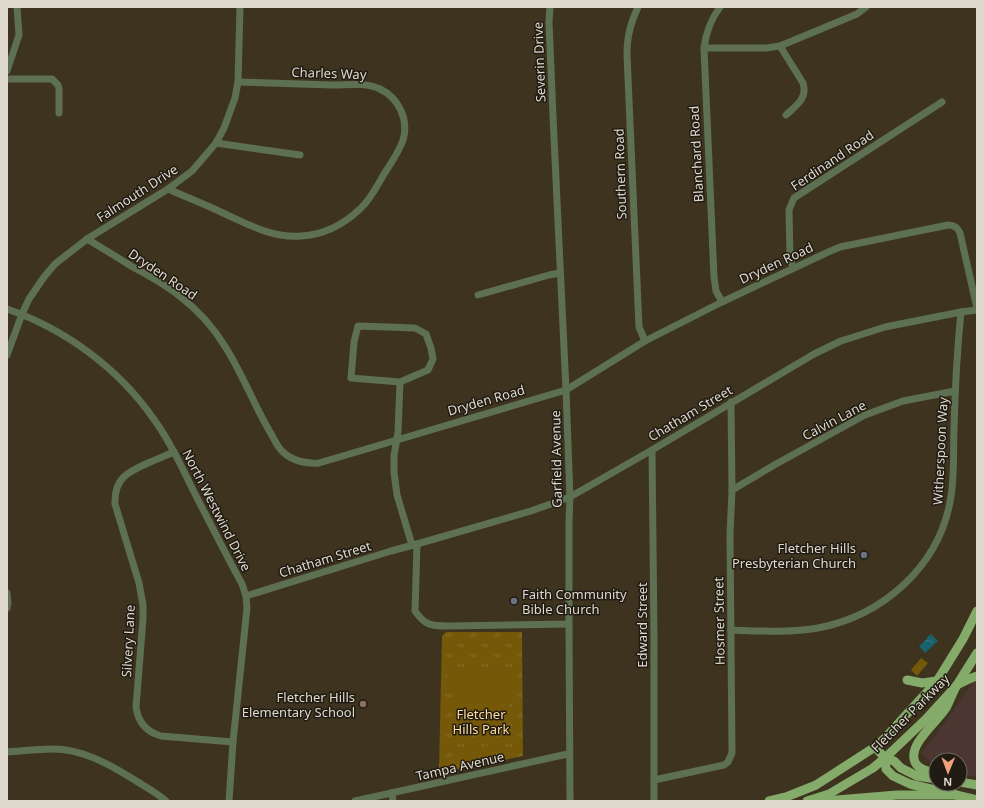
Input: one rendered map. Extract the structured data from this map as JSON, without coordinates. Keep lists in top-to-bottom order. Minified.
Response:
{"streets":{"main road":["Fletcher Parkway"],"street":["Severin Drive","Charles Way","Blanchard Road","Ferdinand Road","Southern Road","Falmouth Drive","Dryden Road","Chatham Street","Calvin Lane","Witherspoon Way","Garfield Avenue","North Westwind Drive","Hosmer Street","Edward Street","Silvery Lane","Tampa Avenue"]},"crossings":[["Severin Drive","Garfield Avenue"],["Charles Way","Falmouth Drive"],["Blanchard Road","Dryden Road"],["Ferdinand Road","Dryden Road"],["Southern Road","Dryden Road"],["Falmouth Drive","Dryden Road"],["Falmouth Drive","North Westwind Drive"],["Dryden Road","Chatham Street"],["Dryden Road","Garfield Avenue"],["Chatham Street","Witherspoon Way"],["Chatham Street","Garfield Avenue"],["Chatham Street","North Westwind Drive"],["Chatham Street","Hosmer Street"],["Chatham Street","Edward Street"],["Calvin Lane","Witherspoon Way"],["Calvin Lane","Hosmer Street"],["Witherspoon Way","Hosmer Street"],["Garfield Avenue","Tampa Avenue"],["North Westwind Drive","Silvery Lane"],["Hosmer Street","Edward Street"]],"parks":["Fletcher Hills Park"],"places":["Fletcher Hills Presbyterian Church","Faith Community Bible Church","Fletcher Hills Elementary School"],"north":"bottom"}
